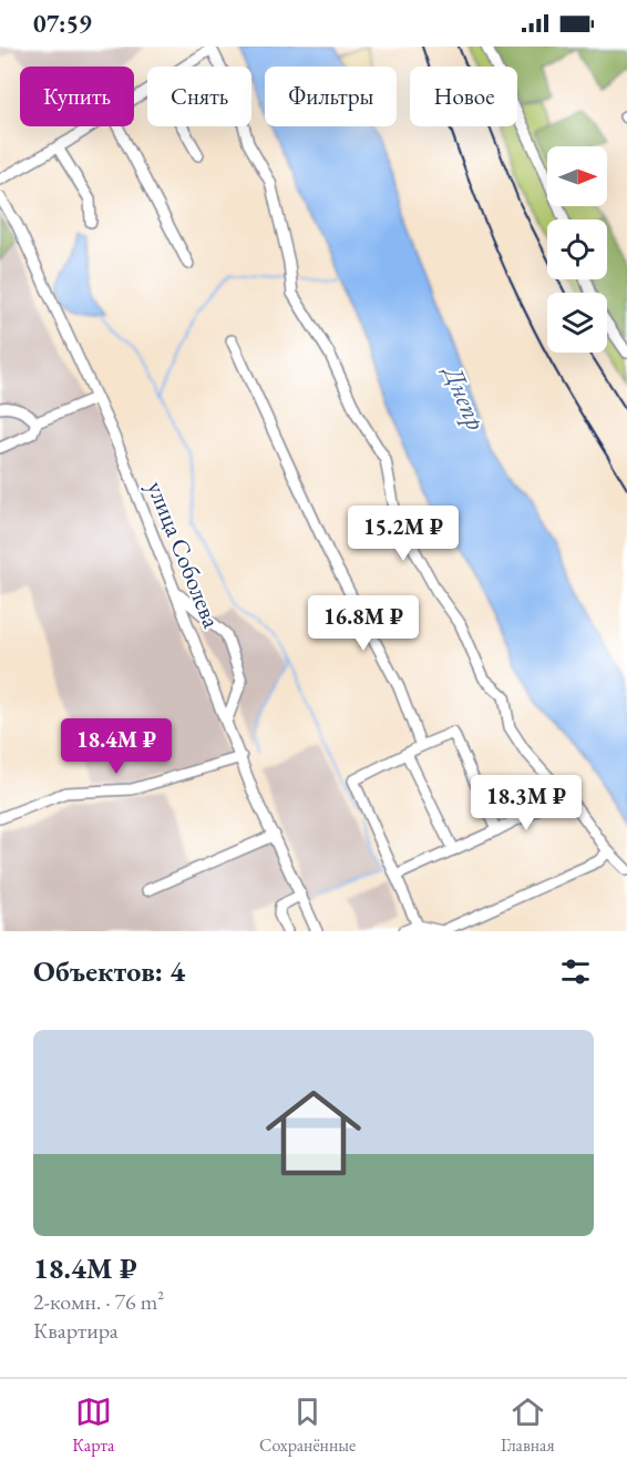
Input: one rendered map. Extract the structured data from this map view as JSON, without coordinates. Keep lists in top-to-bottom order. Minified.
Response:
{"streets":{"street":["улица Соболева"]},"water":["Днепр"],"north":"right","page":{"status":"07:59","chip":["Купить","Снять","Фильтры","Новое"],"price":["15.2M ₽","16.8M ₽","18.4M ₽","18.3M ₽"],"heading":"Объектов: 4","list":[{"name":"18.4M ₽","note":"2-комн. · 76 m² · Квартира"}],"tabs":["Карта","Сохранённые","Главная"]}}
